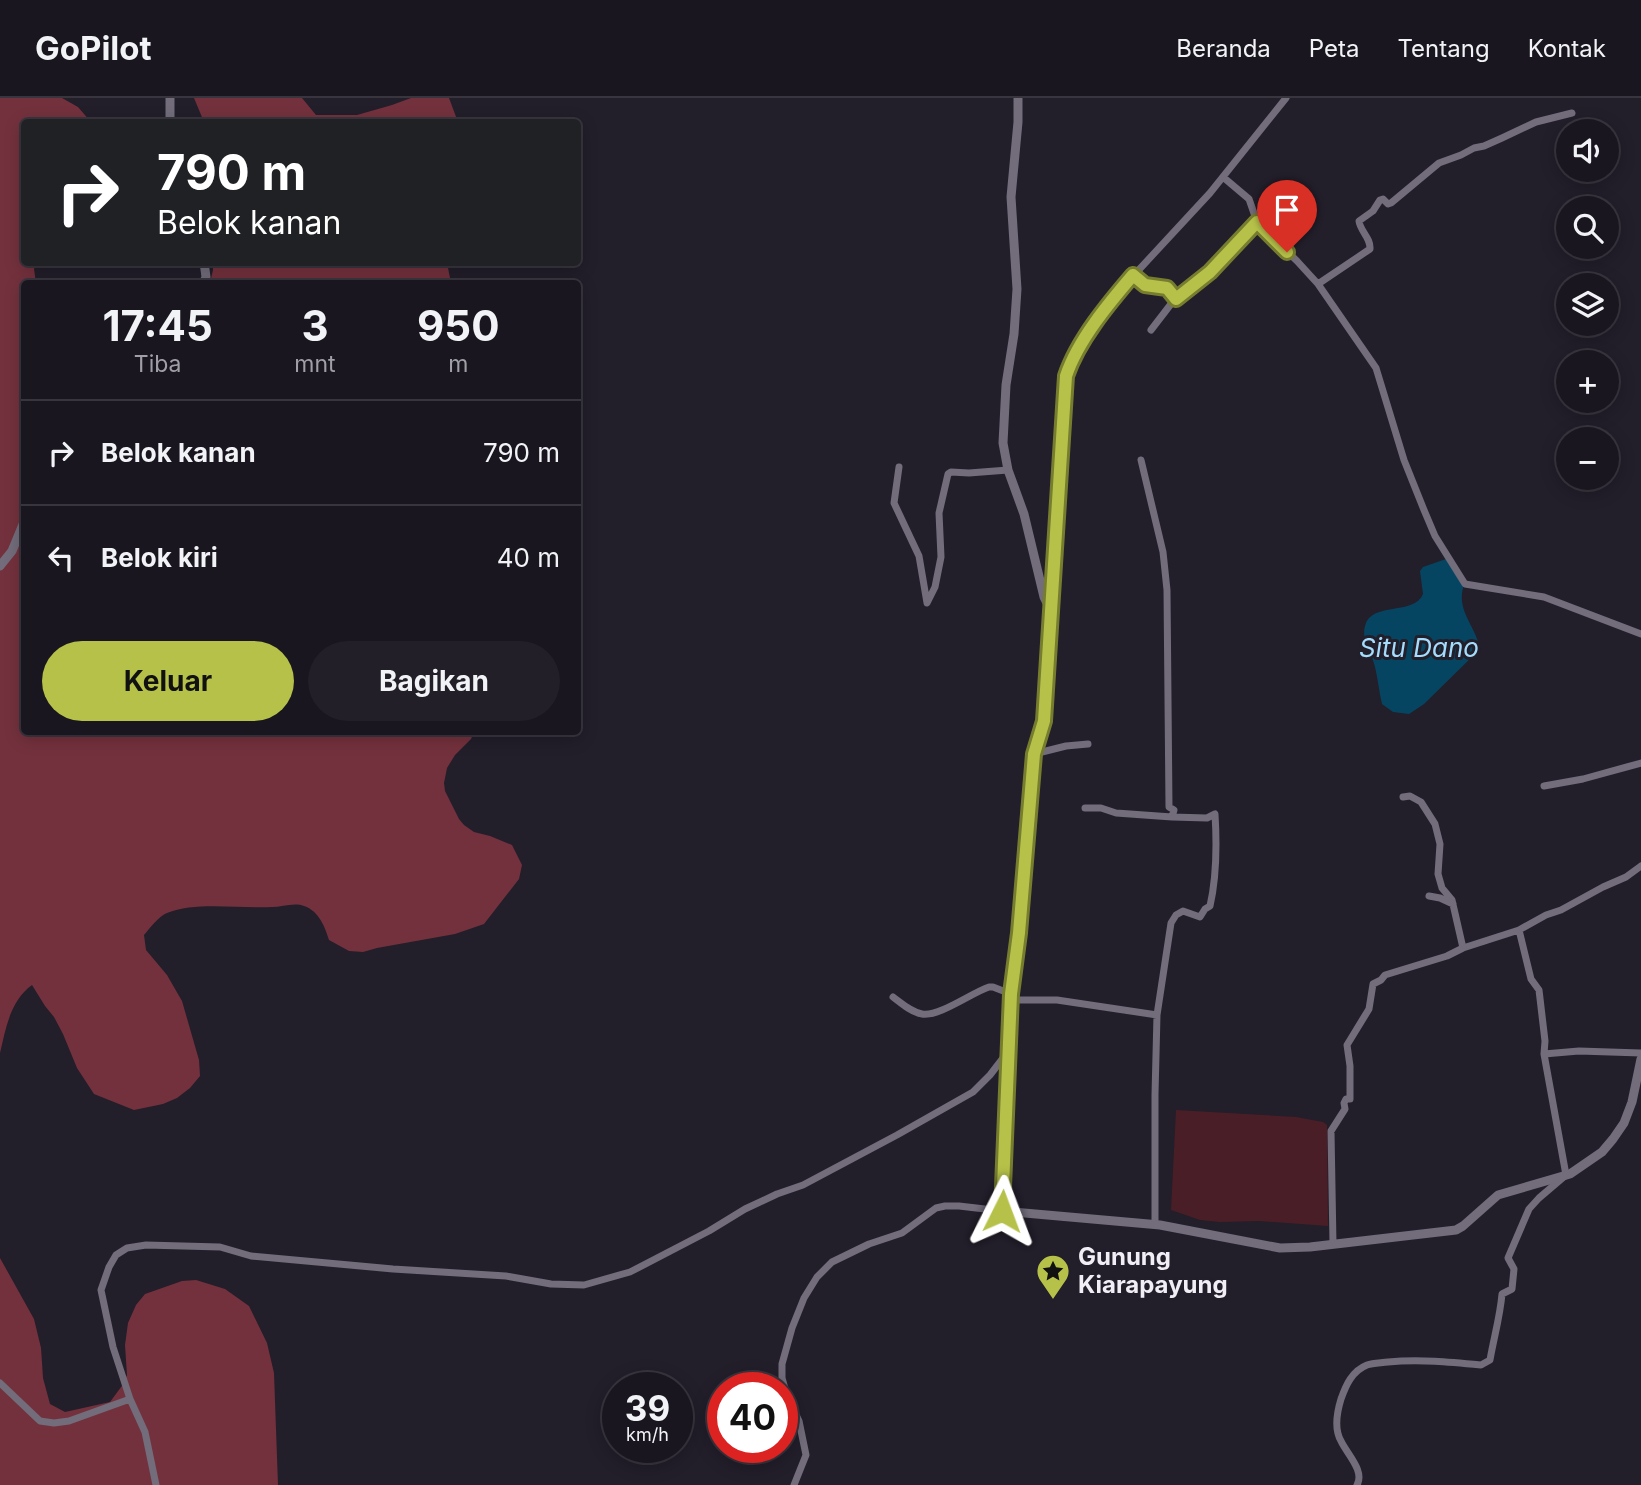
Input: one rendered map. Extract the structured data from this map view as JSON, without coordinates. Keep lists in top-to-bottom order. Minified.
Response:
{"water":["Situ Dano"],"places":{"place":["Gunung Kiarapayung"]},"page":{"header":"GoPilot","nav":["Beranda","Peta","Tentang","Kontak"],"map_buttons":["+","−"],"turn":["790 m","Belok kanan"],"eta":["17:45","Tiba","3","mnt","950","m"],"list":[{"name":"Belok kanan","value":"790 m"},{"name":"Belok kiri","value":"40 m"}],"buttons":["Keluar","Bagikan"],"speed":"39 km/h","limit":"40"}}
